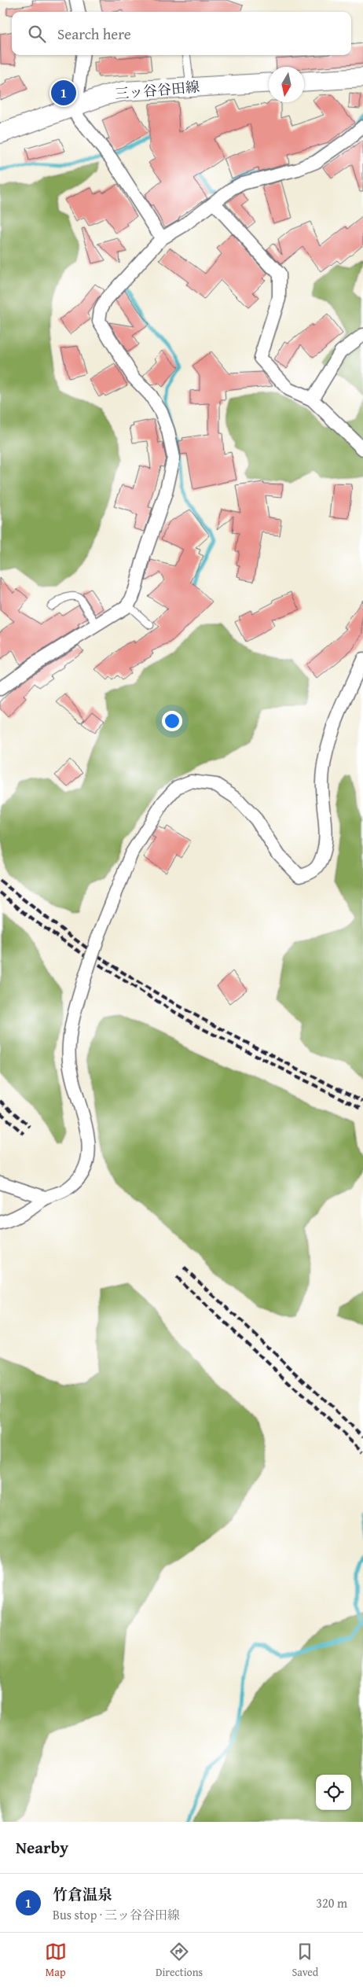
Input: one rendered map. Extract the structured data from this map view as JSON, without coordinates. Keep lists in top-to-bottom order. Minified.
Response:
{"streets":{"main road":["三ッ谷谷田線"]},"north":"bottom","page":{"search":"Search here","pins":"1","heading":"Nearby","list":[{"mark":"1","name":"竹倉温泉","note":"Bus stop · 三ッ谷谷田線","value":"320 m"}],"nav":["Map","Directions","Saved"]}}
